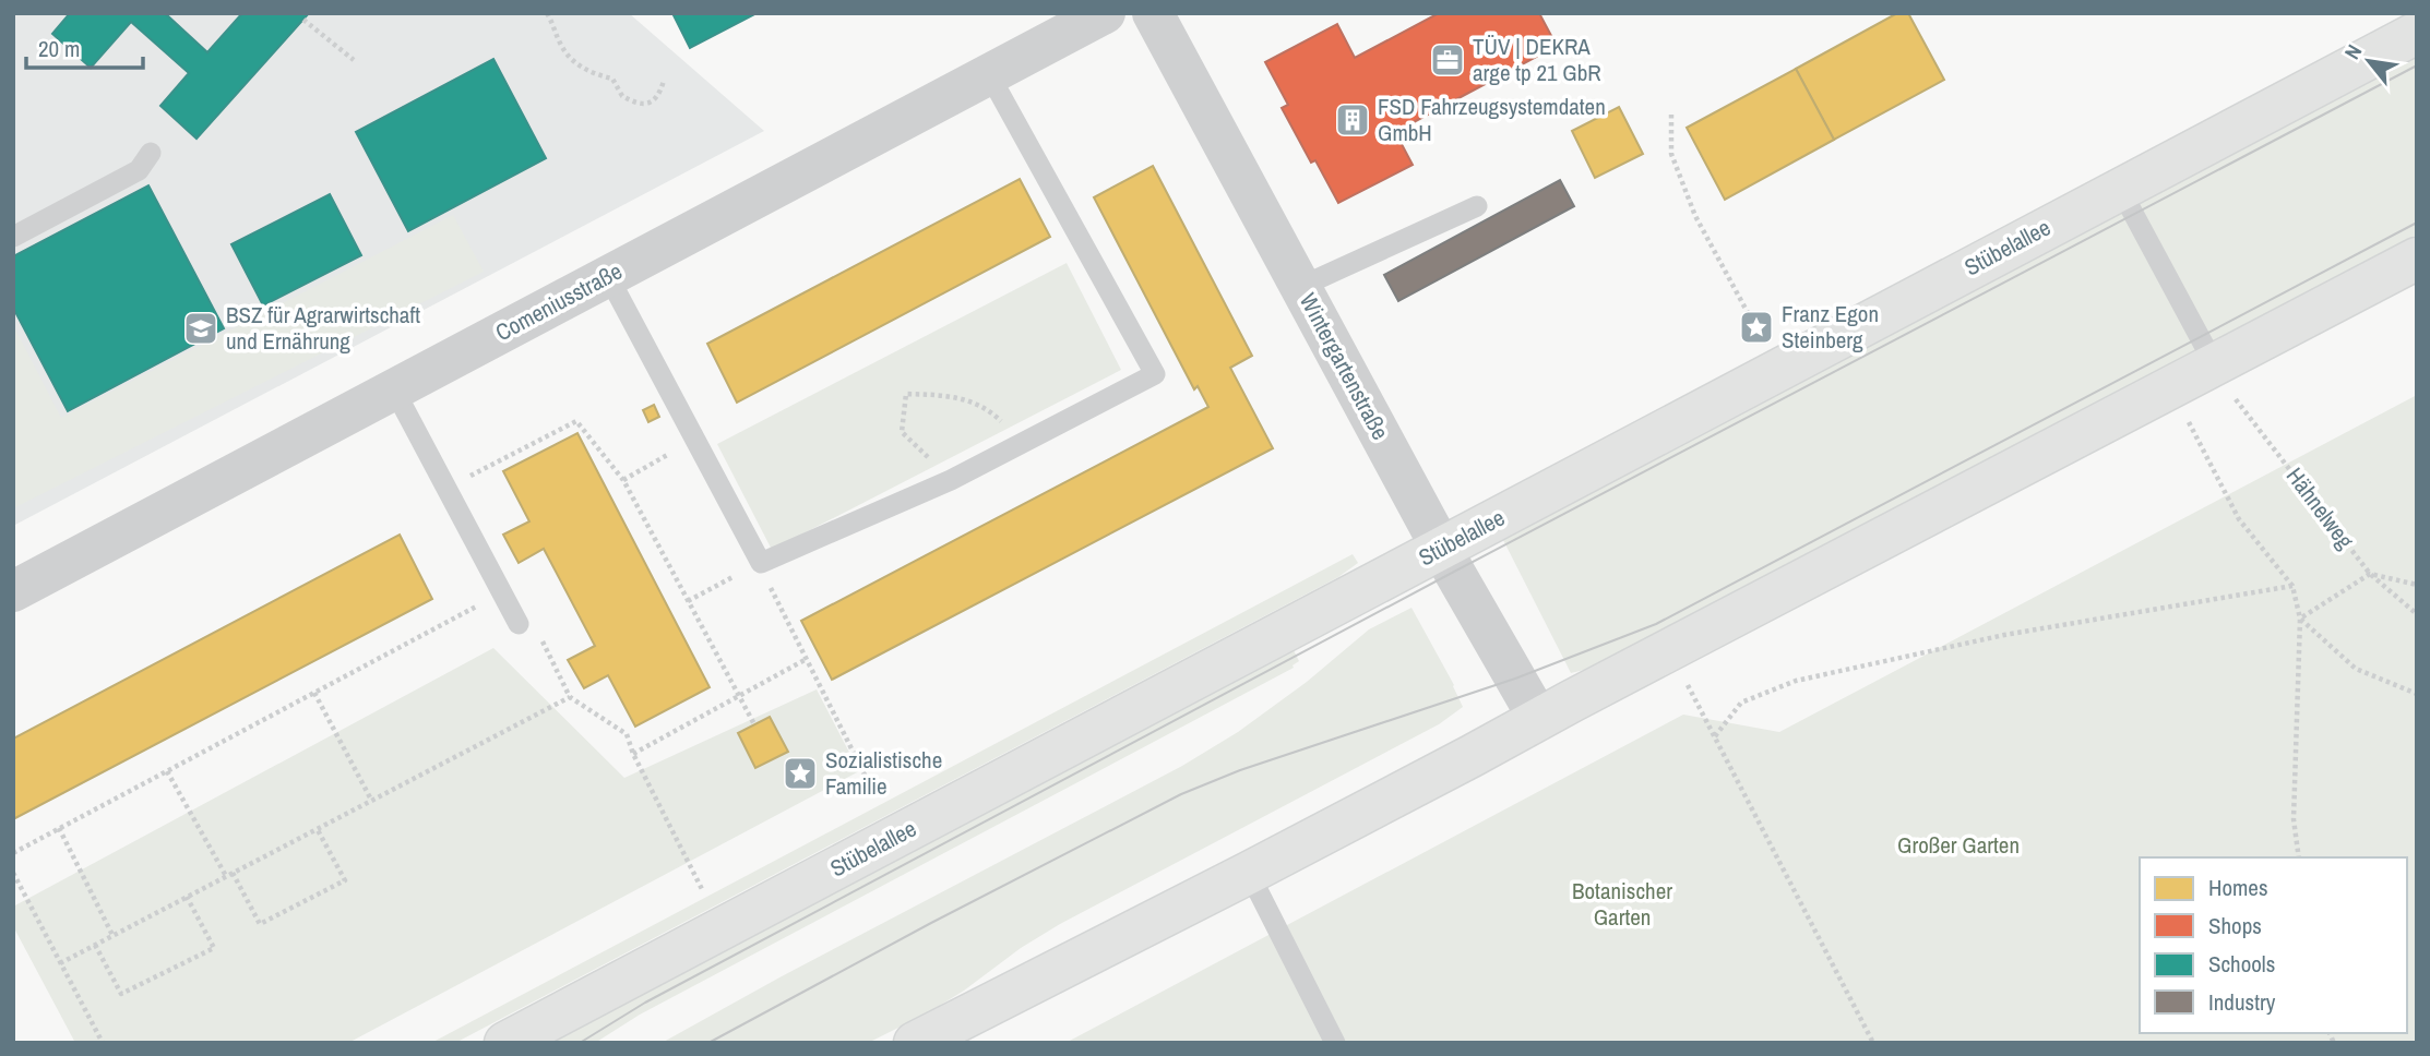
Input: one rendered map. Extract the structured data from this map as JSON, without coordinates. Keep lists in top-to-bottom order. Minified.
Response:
{"streets":{"main road":["Stübelallee"],"street":["Comeniusstraße","Wintergartenstraße"],"path":["Hähnelweg"]},"crossings":[["Stübelallee","Wintergartenstraße"]],"parks":["Großer Garten","Botanischer Garten"],"places":{"office":["TÜV | DEKRA arge tp 21 GbR"],"building":["FSD Fahrzeugsystemdaten GmbH"],"place":["Franz Egon Steinberg","Sozialistische Familie"],"school or university":["BSZ für Agrarwirtschaft und Ernährung"]},"legend":["Homes","Shops","Schools","Industry"],"scale_bar":"20 m","north":"top left"}
